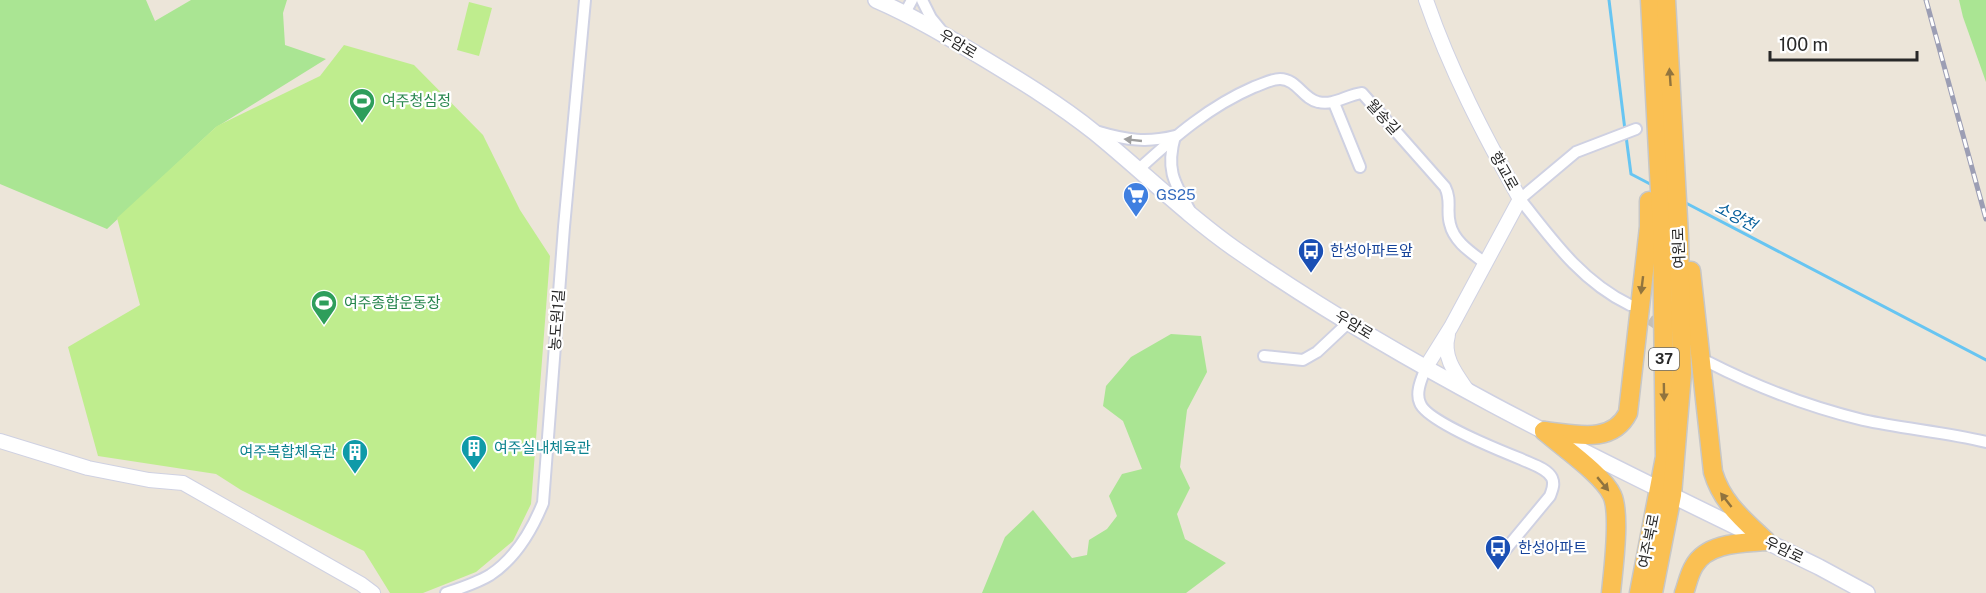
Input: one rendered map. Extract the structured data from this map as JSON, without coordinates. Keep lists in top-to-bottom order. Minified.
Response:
{"streets":{"highway":["여원로","37","여주북로"],"main road":["우암로"],"street":["월송길","향교로","농도원1길"]},"crossings":[["우암로","향교로"],["우암로","여원로"],["우암로","여주북로"],["월송길","향교로"],["여원로","여주북로"]],"water":["소양천"],"places":{"sports":["여주청심정","여주종합운동장"],"supermarket":["GS25"],"bus stop":["한성아파트앞","한성아파트"],"building":["여주실내체육관","여주복합체육관"]},"scale_bar":"100 m"}
